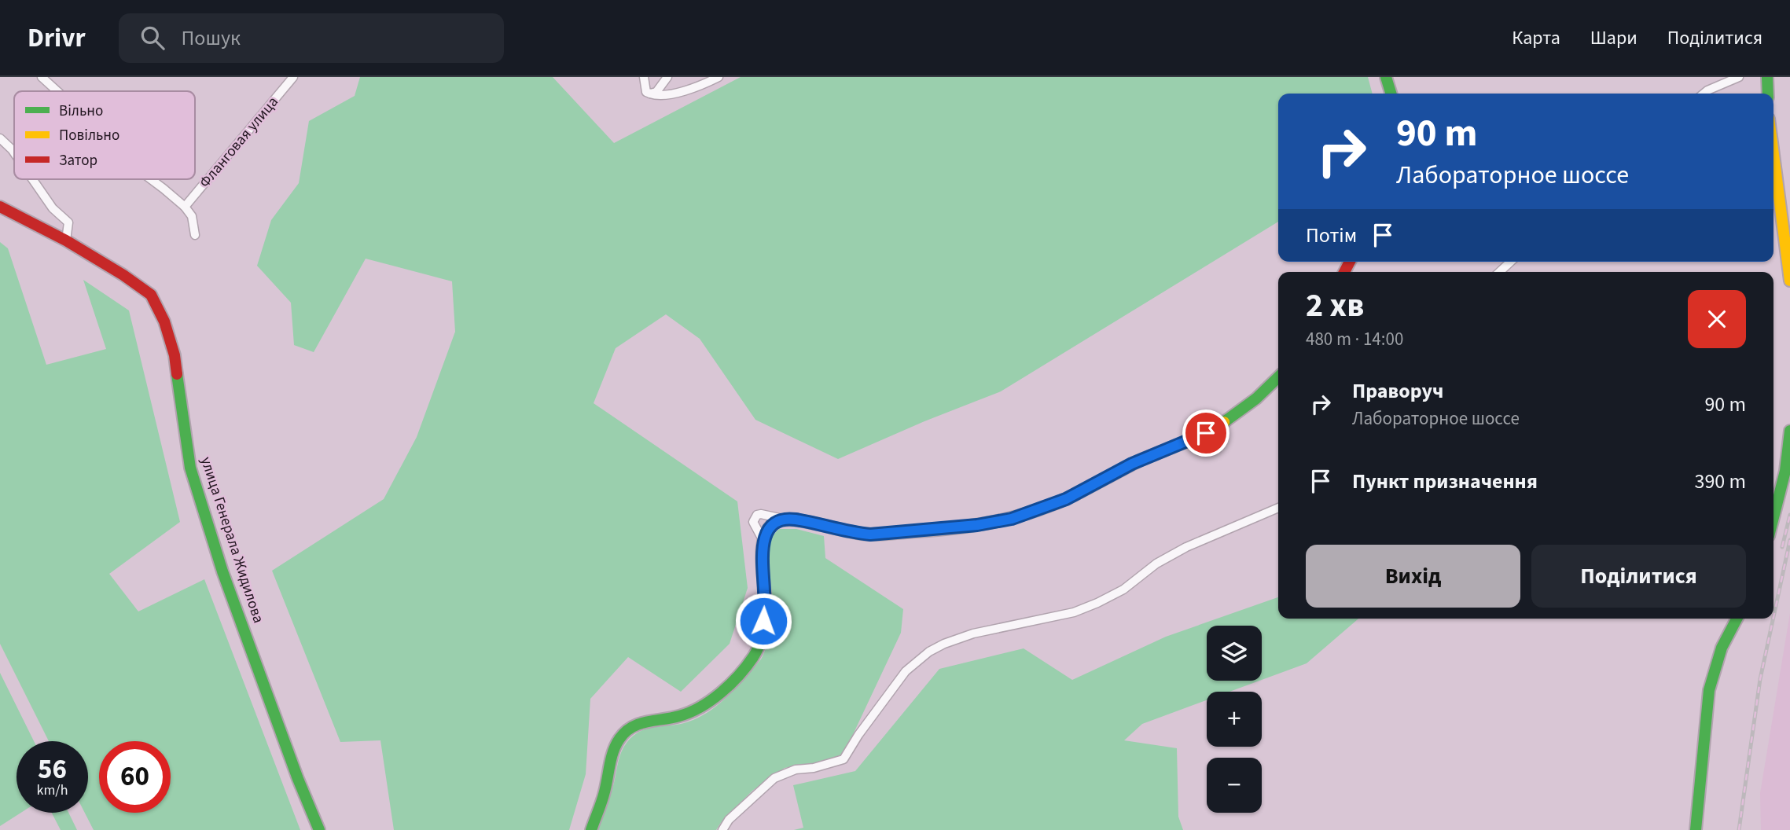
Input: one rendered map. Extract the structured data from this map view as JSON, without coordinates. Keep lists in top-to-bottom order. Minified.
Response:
{"streets":{"main road":["улица Генерала Жидилова"],"street":["Фланговая улица"]},"legend":["Вільно","Повільно","Затор"],"page":{"header":"Drivr","search":"Пошук","nav":["Карта","Шари","Поділитися"],"turn":["90 m","Лабораторное шоссе"],"then":"Потім","heading":["2 хв","480 m · 14:00"],"list":[{"name":"Праворуч","note":"Лабораторное шоссе","value":"90 m"},{"name":"Пункт призначення","value":"390 m"}],"buttons":["Вихід","Поділитися"],"map_buttons":["+","−"],"speed":"56 km/h","limit":"60"}}
